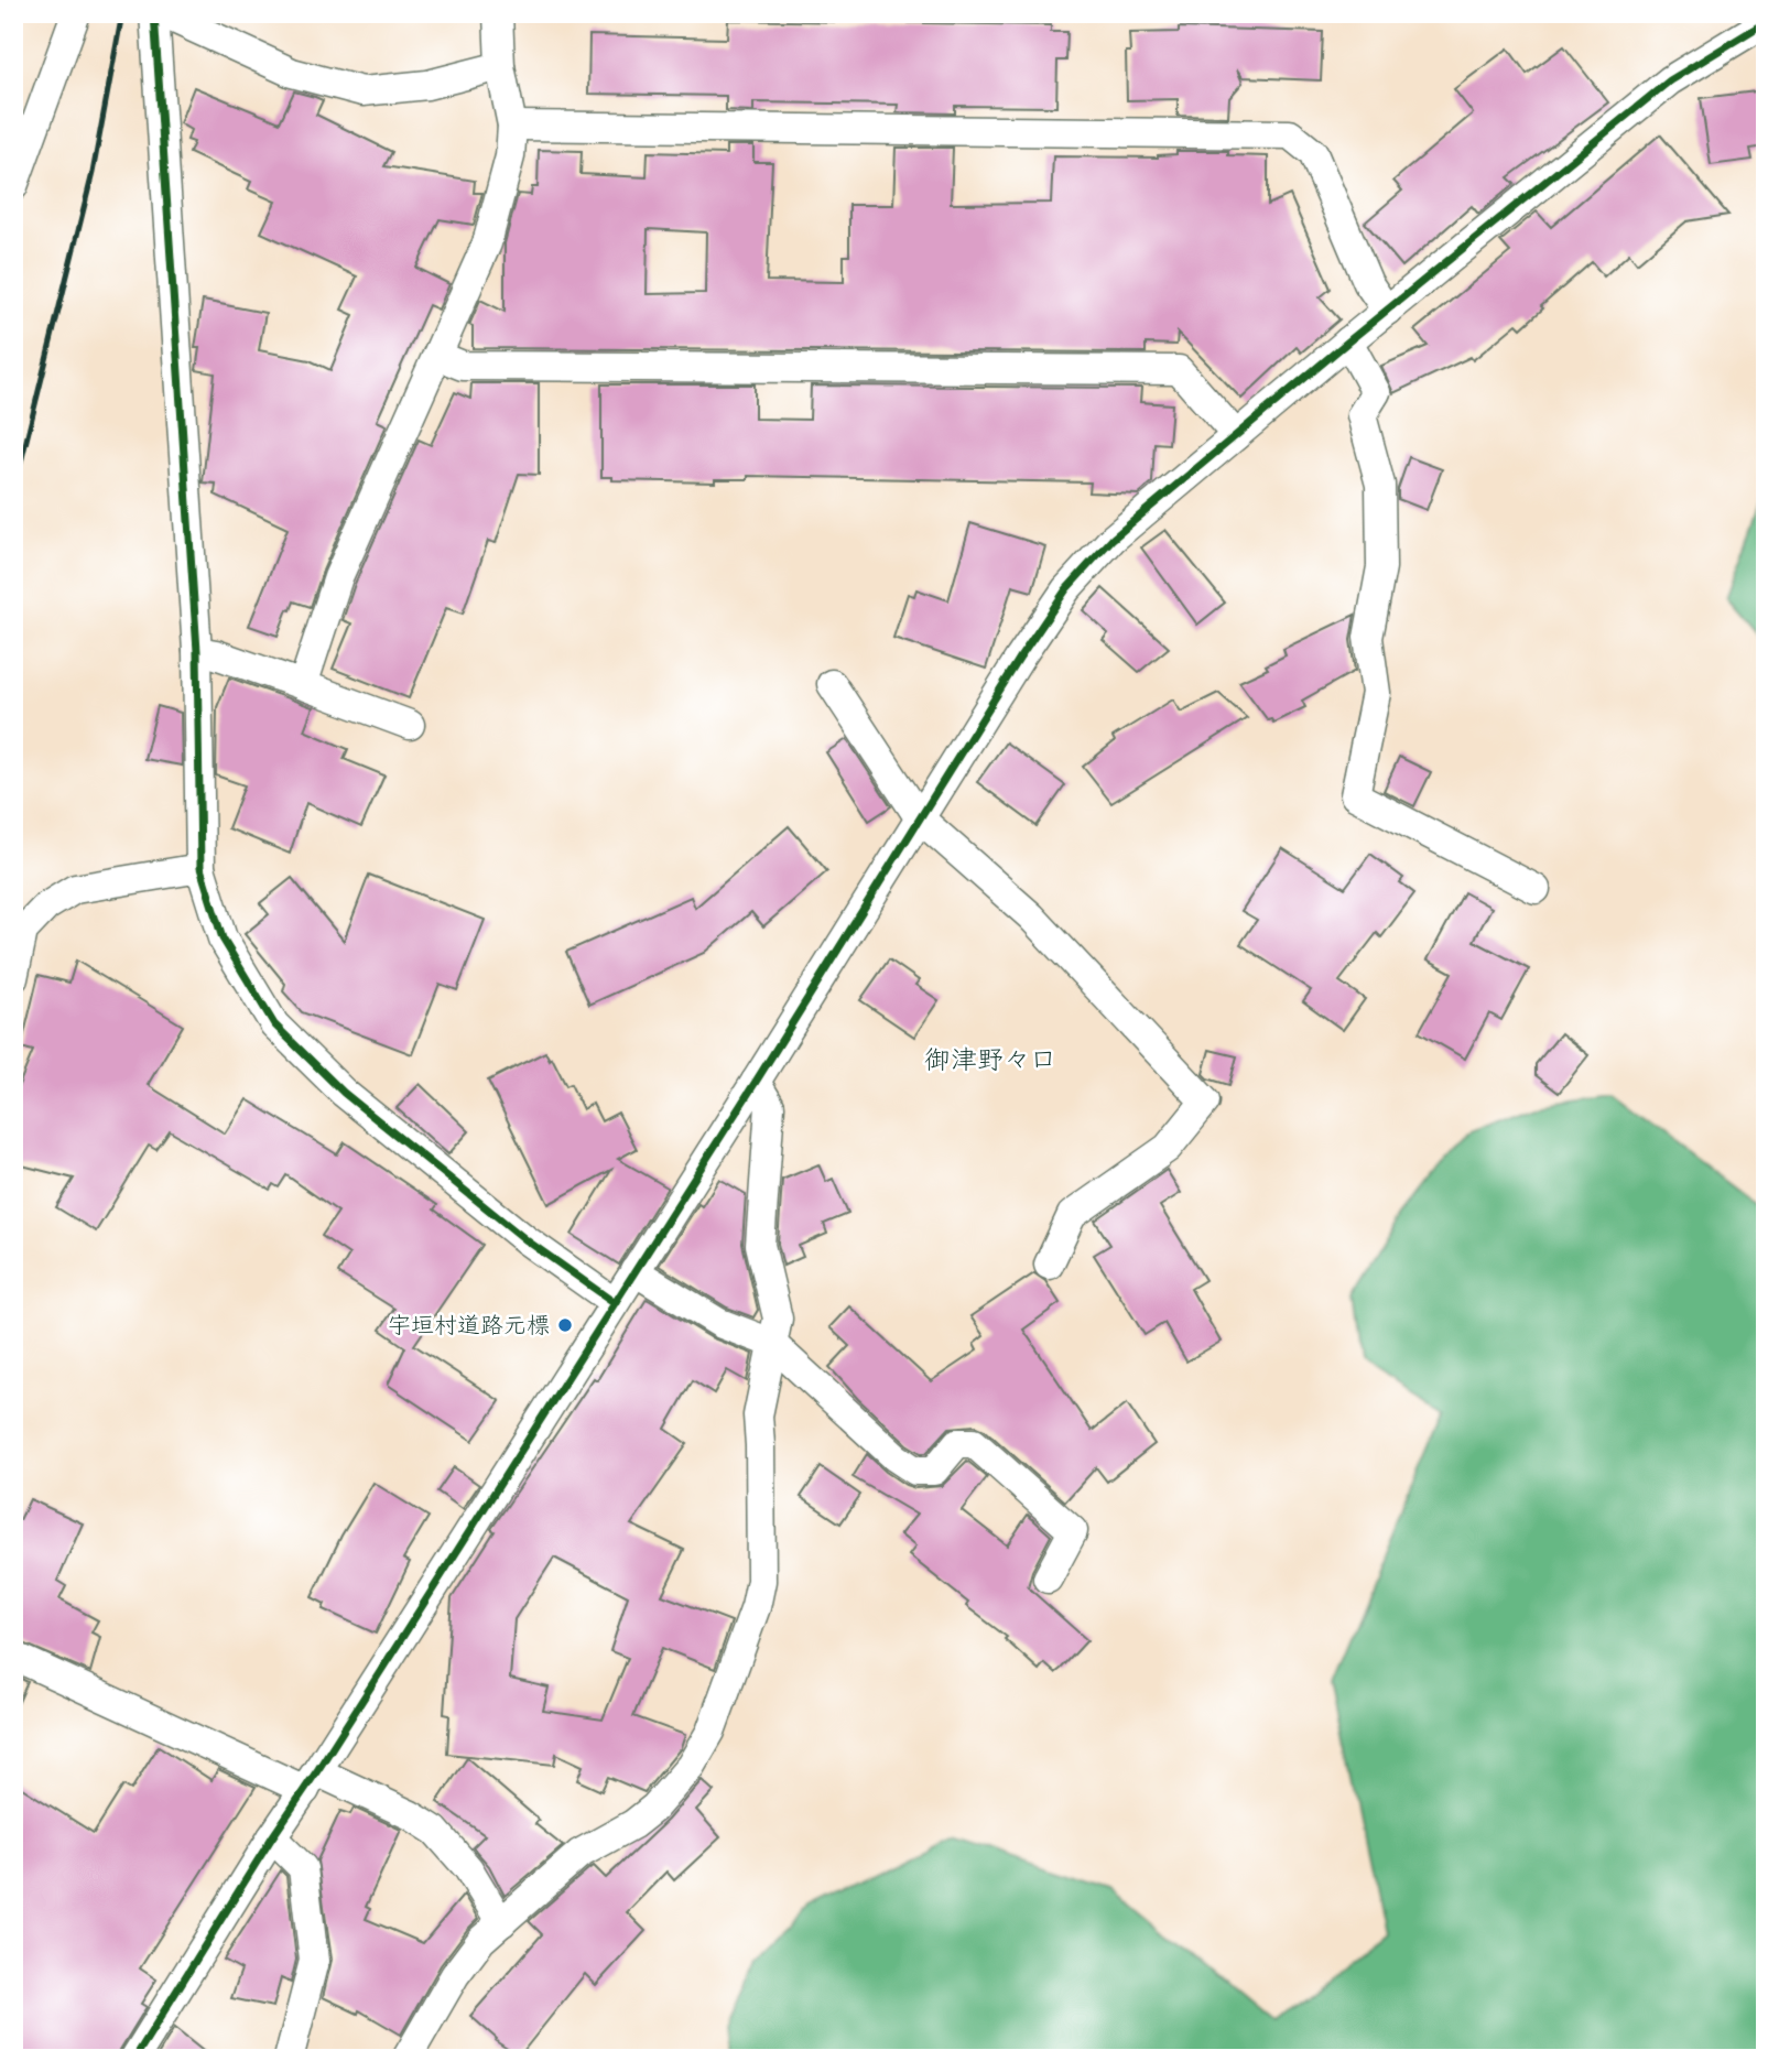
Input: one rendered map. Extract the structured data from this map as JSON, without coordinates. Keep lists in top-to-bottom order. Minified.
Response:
{"districts":["御津野々口"],"places":["宇垣村道路元標"]}
